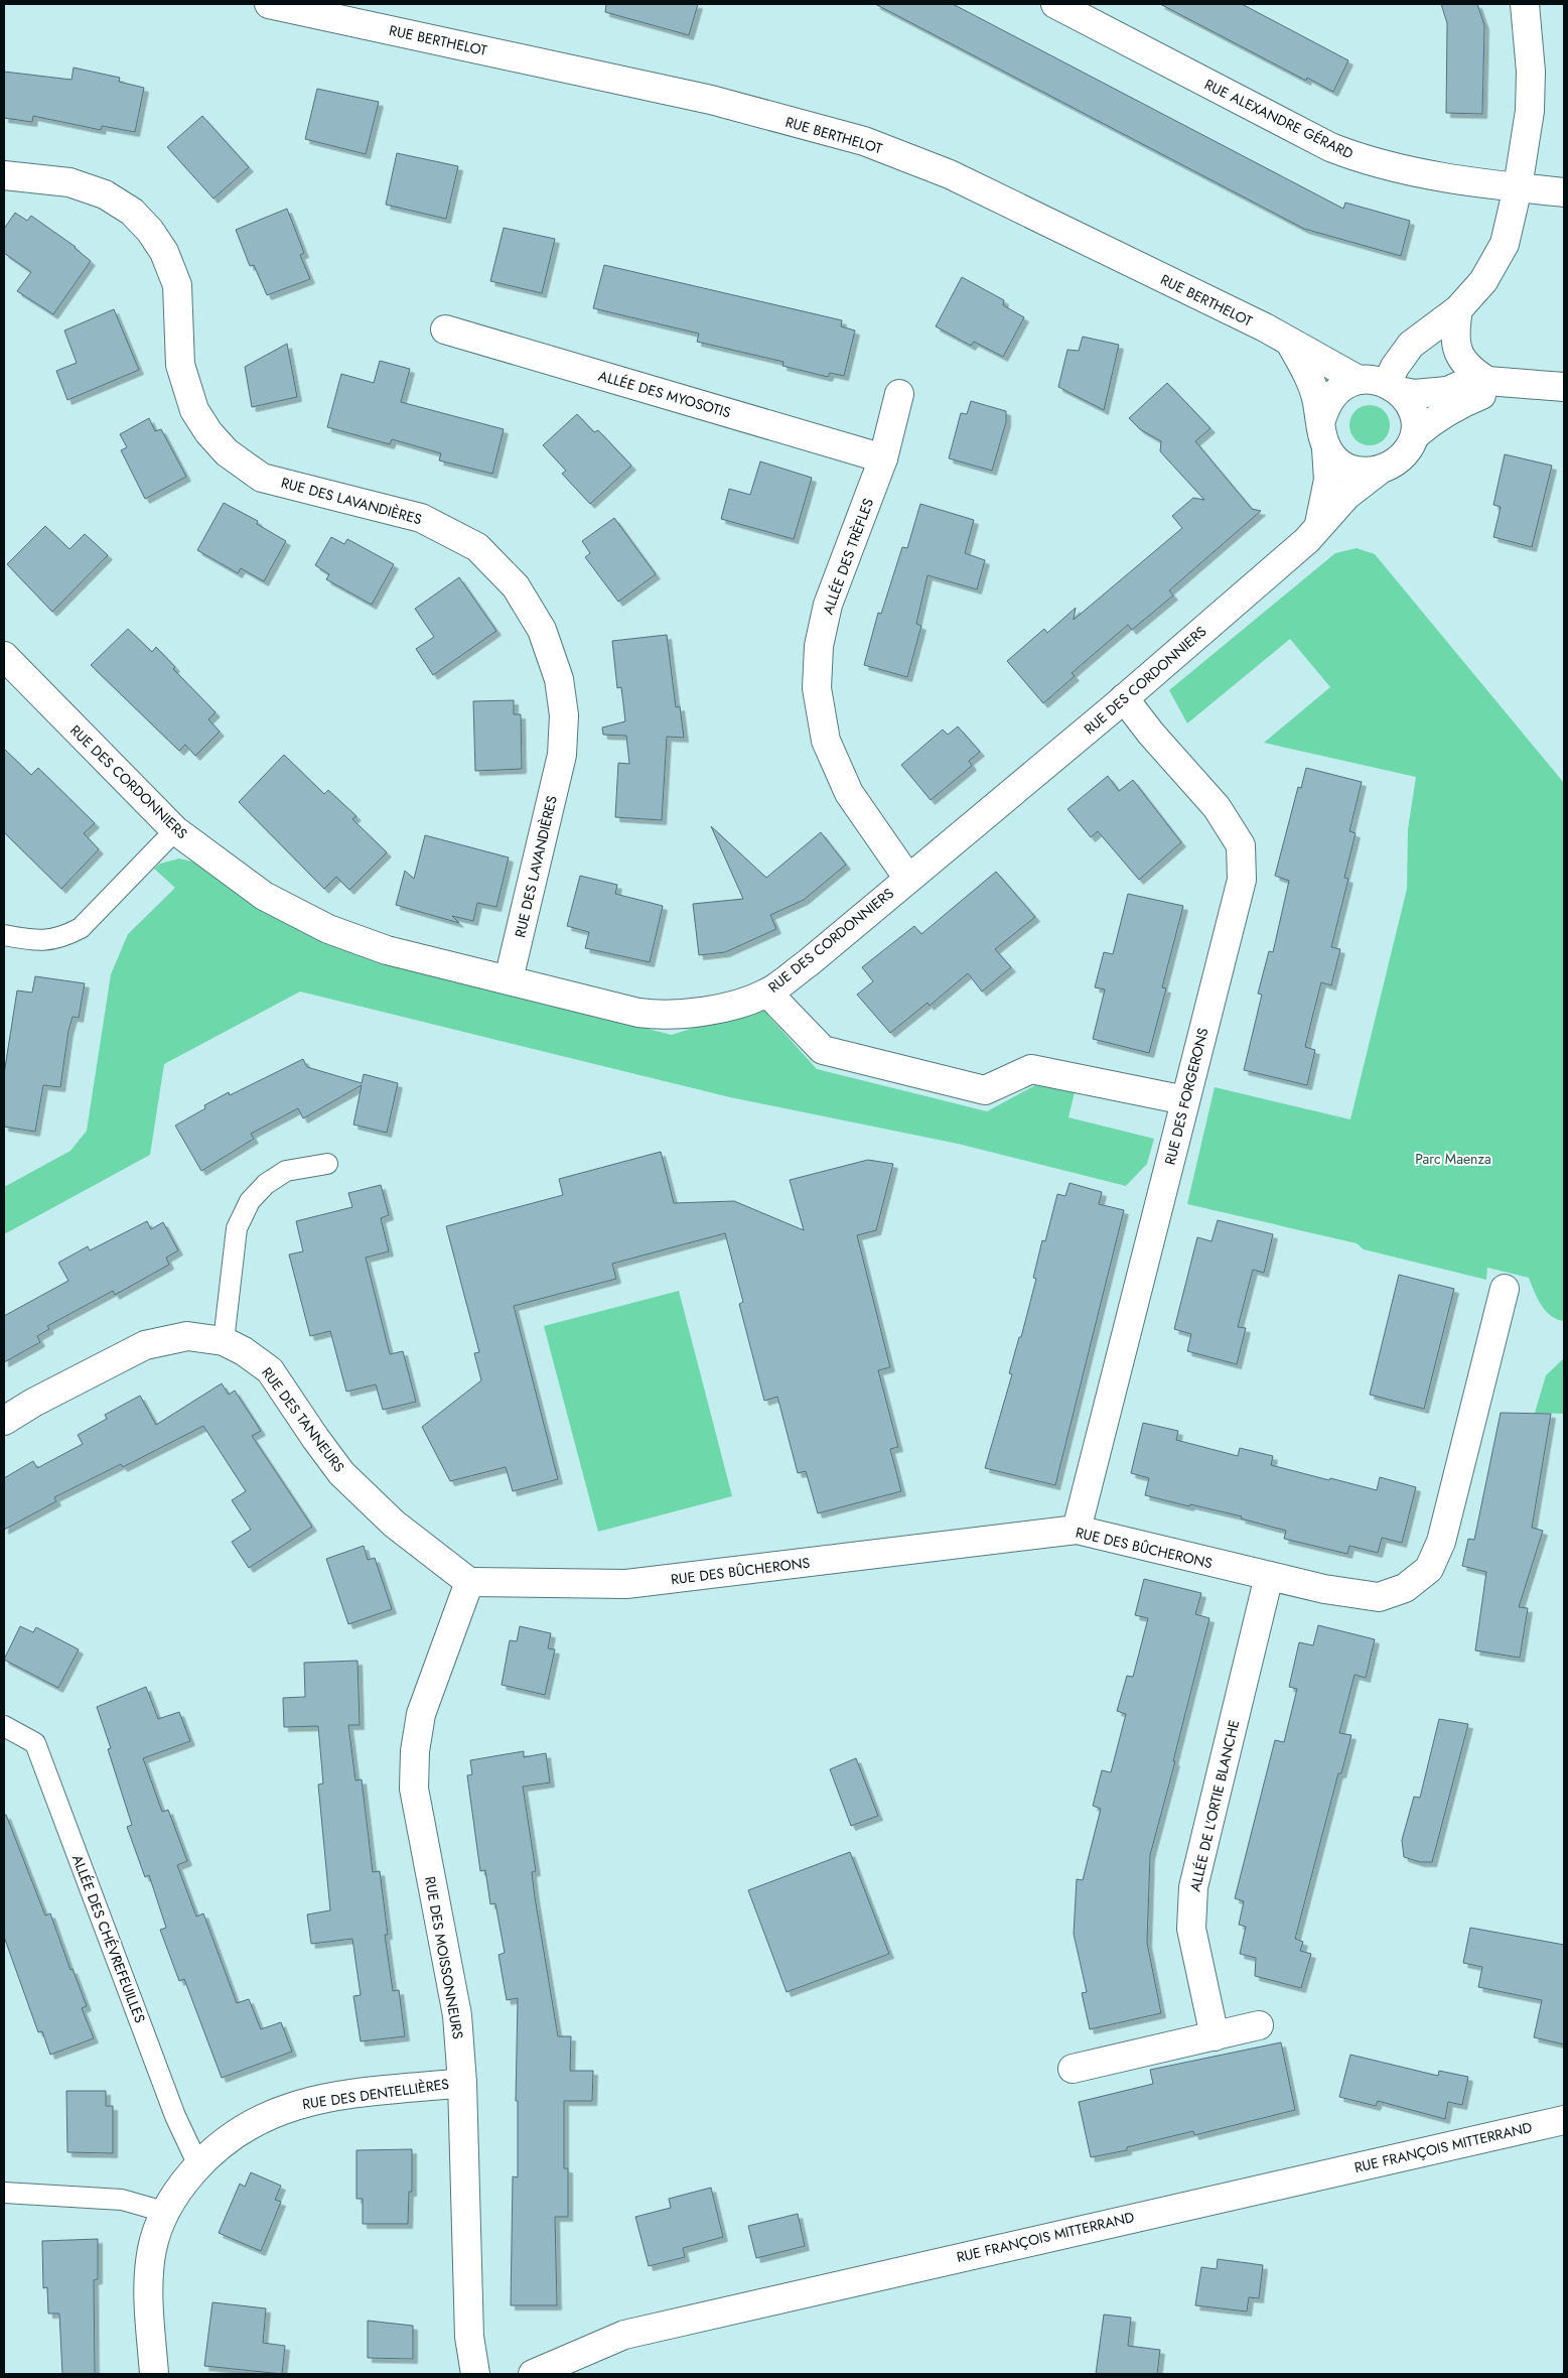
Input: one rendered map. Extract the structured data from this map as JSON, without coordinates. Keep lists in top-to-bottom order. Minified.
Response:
{"streets":{"street":["RUE BERTHELOT","RUE ALEXANDRE GÉRARD","ALLÉE DES MYOSOTIS","RUE DES LAVANDIÈRES","ALLÉE DES TRÈFLES","RUE DES CORDONNIERS","RUE DES FORGERONS","RUE DES TANNEURS","RUE DES BÛCHERONS","ALLÉE DE L'ORTIE BLANCHE","RUE DES MOISSONNEURS","RUE DES DENTELLIÈRES","RUE FRANÇOIS MITTERRAND"],"lane":["ALLÉE DES CHÉVREFEUILLES"]},"crossings":[["RUE BERTHELOT","RUE DES CORDONNIERS"],["ALLÉE DES MYOSOTIS","ALLÉE DES TRÈFLES"],["RUE DES LAVANDIÈRES","RUE DES CORDONNIERS"],["ALLÉE DES TRÈFLES","RUE DES CORDONNIERS"],["RUE DES CORDONNIERS","RUE DES FORGERONS"],["RUE DES FORGERONS","RUE DES BÛCHERONS"],["RUE DES TANNEURS","RUE DES BÛCHERONS"],["RUE DES TANNEURS","RUE DES MOISSONNEURS"],["RUE DES BÛCHERONS","ALLÉE DE L'ORTIE BLANCHE"],["RUE DES BÛCHERONS","RUE DES MOISSONNEURS"],["ALLÉE DES CHÉVREFEUILLES","RUE DES DENTELLIÈRES"],["RUE DES MOISSONNEURS","RUE DES DENTELLIÈRES"]],"parks":["Parc Maenza"]}
